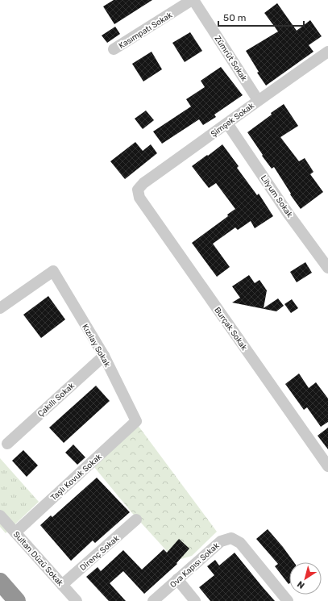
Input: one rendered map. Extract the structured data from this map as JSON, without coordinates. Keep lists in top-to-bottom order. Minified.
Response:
{"streets":{"street":["Kasımpatı Sokak","Zümrüt Sokak","Şimşek Sokak","Lilyum Sokak","Burçak Sokak","Kızılay Sokak","Çakıllı Sokak","Taşlı Kovuk Sokak","Direnç Sokak","Sultan Düzü Sokak","Ova Kapısı Sokak"]},"crossings":[["Kasımpatı Sokak","Zümrüt Sokak"],["Zümrüt Sokak","Şimşek Sokak"],["Şimşek Sokak","Lilyum Sokak"],["Şimşek Sokak","Burçak Sokak"],["Kızılay Sokak","Çakıllı Sokak"],["Kızılay Sokak","Taşlı Kovuk Sokak"],["Taşlı Kovuk Sokak","Sultan Düzü Sokak"],["Direnç Sokak","Sultan Düzü Sokak"]],"scale_bar":"50 m","north":"bottom left"}
